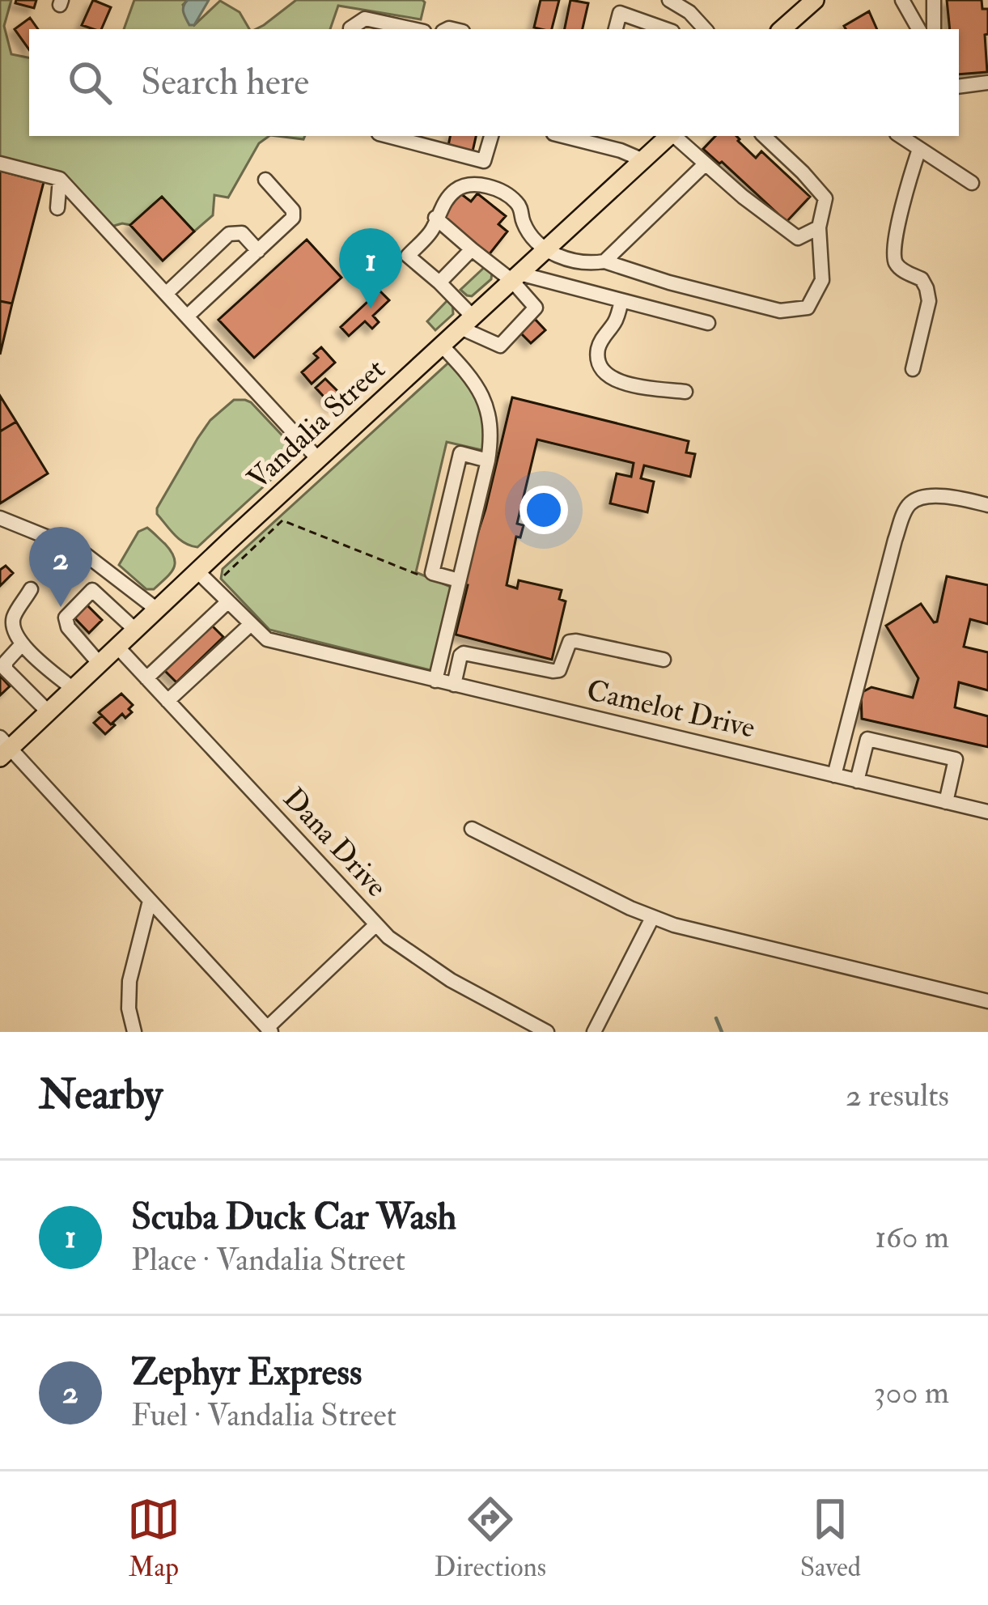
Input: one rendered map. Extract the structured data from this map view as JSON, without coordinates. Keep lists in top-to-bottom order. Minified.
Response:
{"streets":{"main road":["Vandalia Street"],"street":["Camelot Drive","Dana Drive"]},"crossings":[["Vandalia Street","Camelot Drive"],["Vandalia Street","Dana Drive"]],"page":{"search":"Search here","pins":["1","2"],"heading":["Nearby","2 results"],"list":[{"mark":"1","name":"Scuba Duck Car Wash","note":"Place · Vandalia Street","value":"160 m"},{"mark":"2","name":"Zephyr Express","note":"Fuel · Vandalia Street","value":"300 m"}],"nav":["Map","Directions","Saved"]}}
